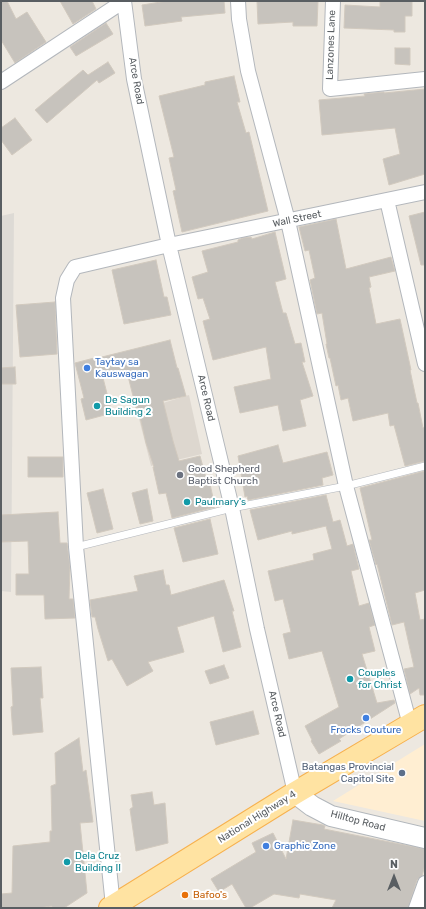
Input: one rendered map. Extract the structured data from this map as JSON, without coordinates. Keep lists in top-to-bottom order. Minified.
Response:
{"streets":{"main road":["National Highway 4"],"street":["Lanzones Lane","Arce Road","Wall Street","Hilltop Road"]},"crossings":[["Arce Road","Wall Street"],["Arce Road","National Highway 4"],["Arce Road","Hilltop Road"],["Wall Street","National Highway 4"],["National Highway 4","Hilltop Road"]],"places":["Taytay sa Kauswagan","De Sagun Building 2","Good Shepherd Baptist Church","Paulmary's","Couples for Christ","Frocks Couture","Batangas Provincial Capitol Site","Graphic Zone","Dela Cruz Building II","Bafoo's"],"north":"top"}
